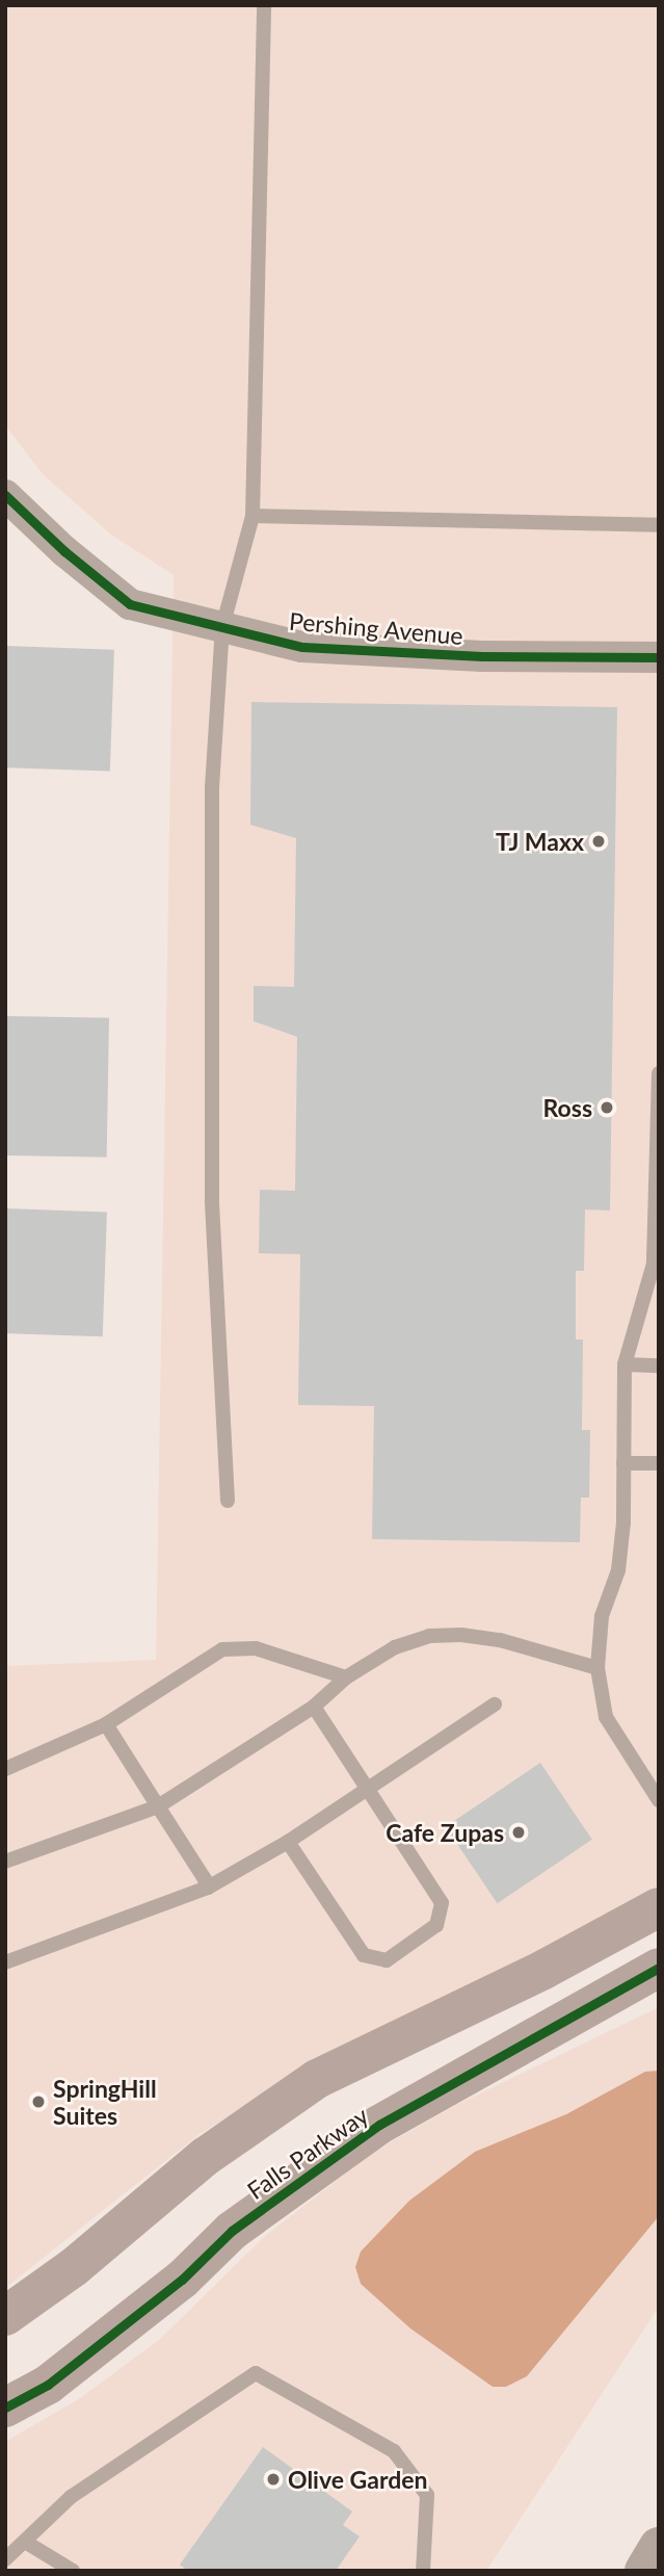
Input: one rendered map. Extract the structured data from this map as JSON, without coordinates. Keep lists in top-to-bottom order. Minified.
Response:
{"streets":{"street":["Pershing Avenue","Falls Parkway"]},"places":["TJ Maxx","Ross","Cafe Zupas","SpringHill Suites","Olive Garden"]}
